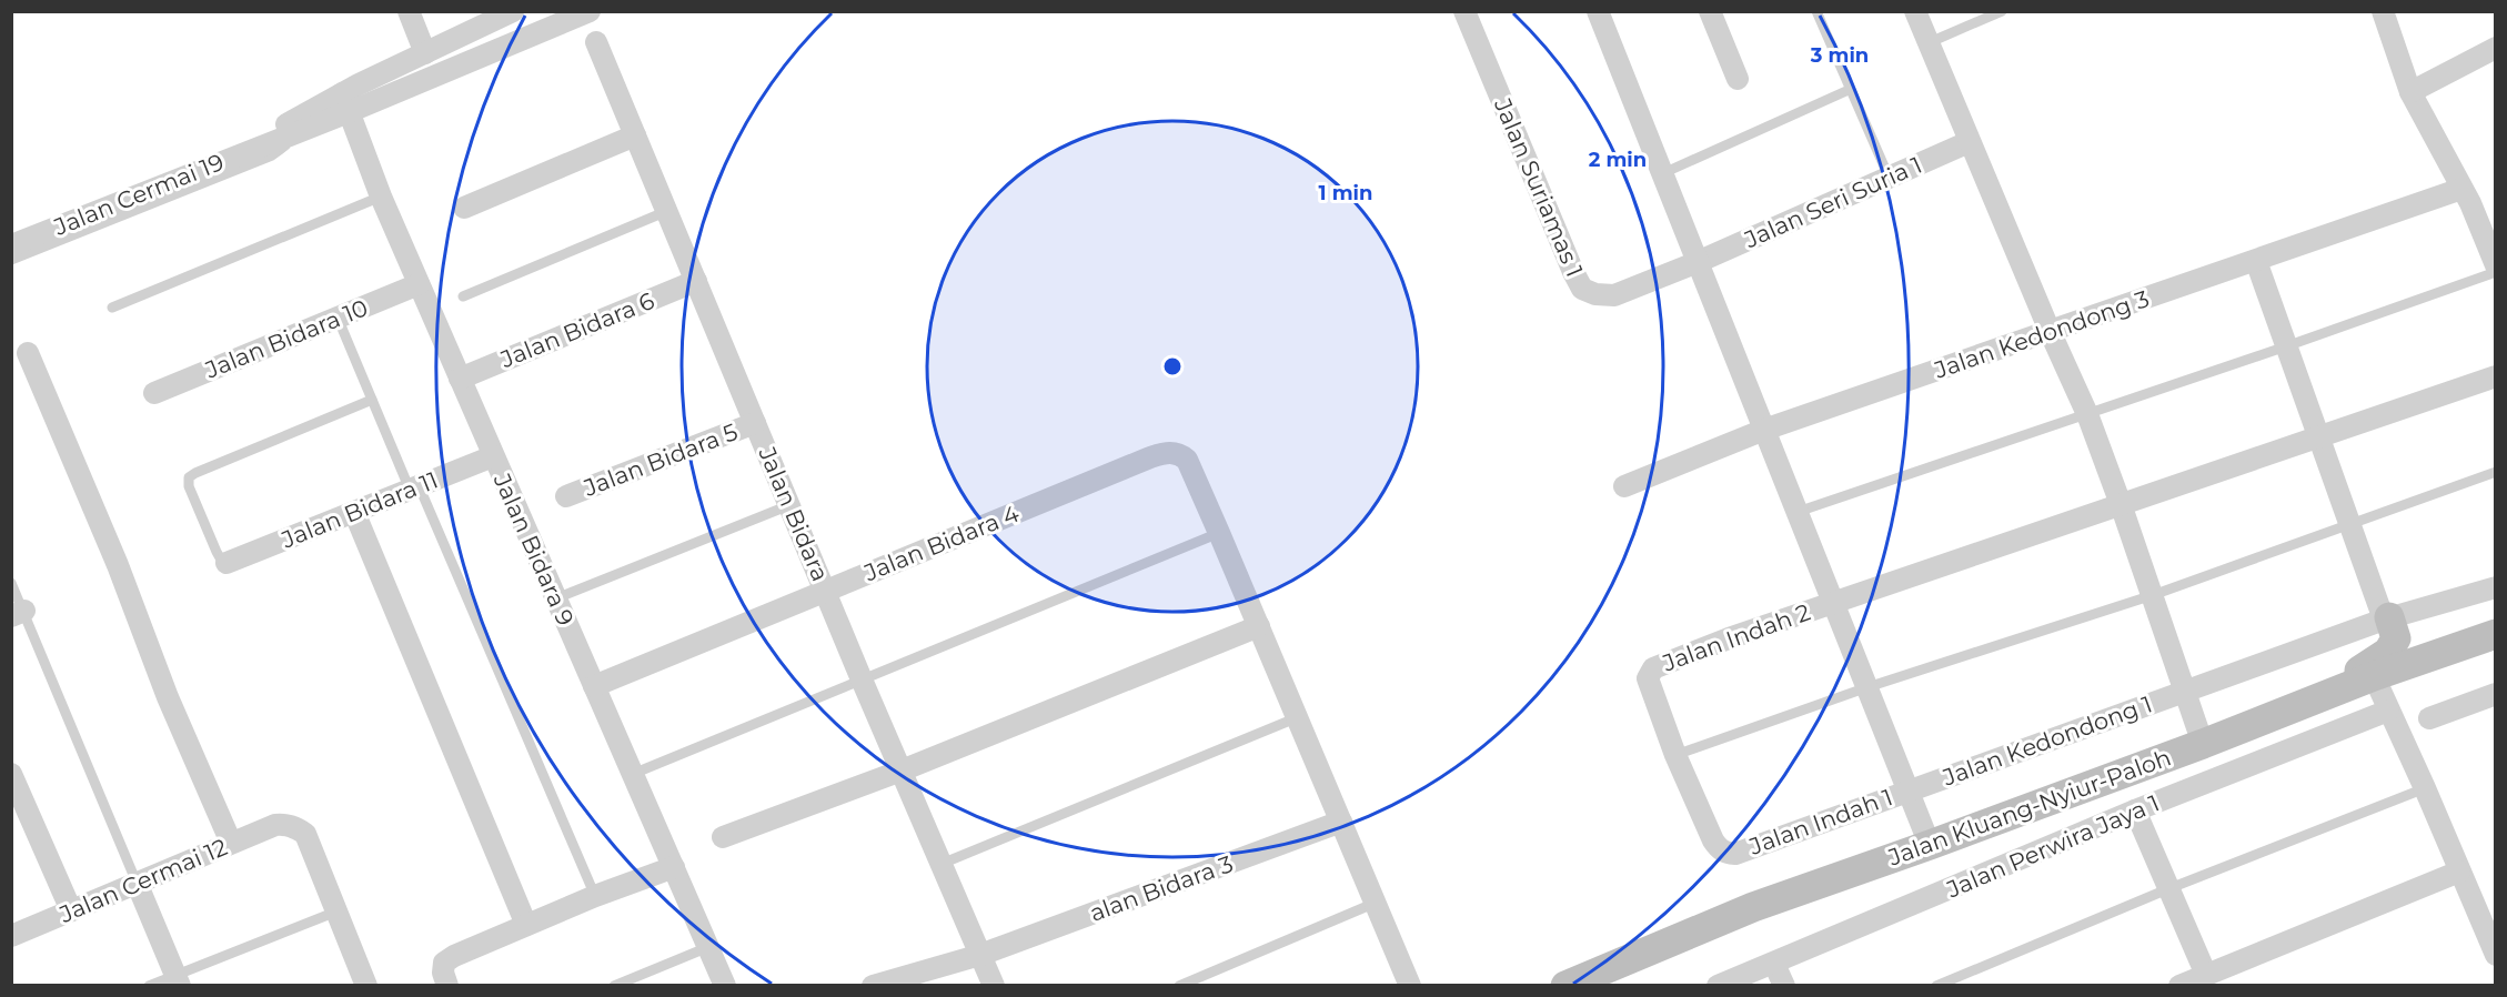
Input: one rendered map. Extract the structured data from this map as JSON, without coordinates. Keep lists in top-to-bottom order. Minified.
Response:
{"streets":{"street":["Jalan Suriamas 1","Jalan Cermai 19","Jalan Seri Suria 1","Jalan Bidara 6","Jalan Kedondong 3","Jalan Bidara 10","Jalan Bidara 5","Jalan Bidara 11","Jalan Bidara","Jalan Bidara 4","Jalan Bidara 9","Jalan Indah 2","Jalan Kedondong 1","Jalan Kluang-Nyiur-Paloh","Jalan Indah 1","Jalan Perwira Jaya 1","Jalan Cermai 12","alan Bidara 3"]},"crossings":[["Jalan Suriamas 1","Jalan Seri Suria 1"],["Jalan Cermai 19","Jalan Bidara 9"],["Jalan Bidara 6","Jalan Bidara"],["Jalan Bidara 6","Jalan Bidara 9"],["Jalan Bidara 10","Jalan Bidara 9"],["Jalan Bidara 5","Jalan Bidara"],["Jalan Bidara 11","Jalan Bidara 9"],["Jalan Bidara","Jalan Bidara 4"],["Jalan Bidara","alan Bidara 3"],["Jalan Bidara 4","Jalan Bidara 9"],["Jalan Indah 2","Jalan Indah 1"],["Jalan Kedondong 1","Jalan Indah 1"]],"rings":["3 min","2 min","1 min"]}
